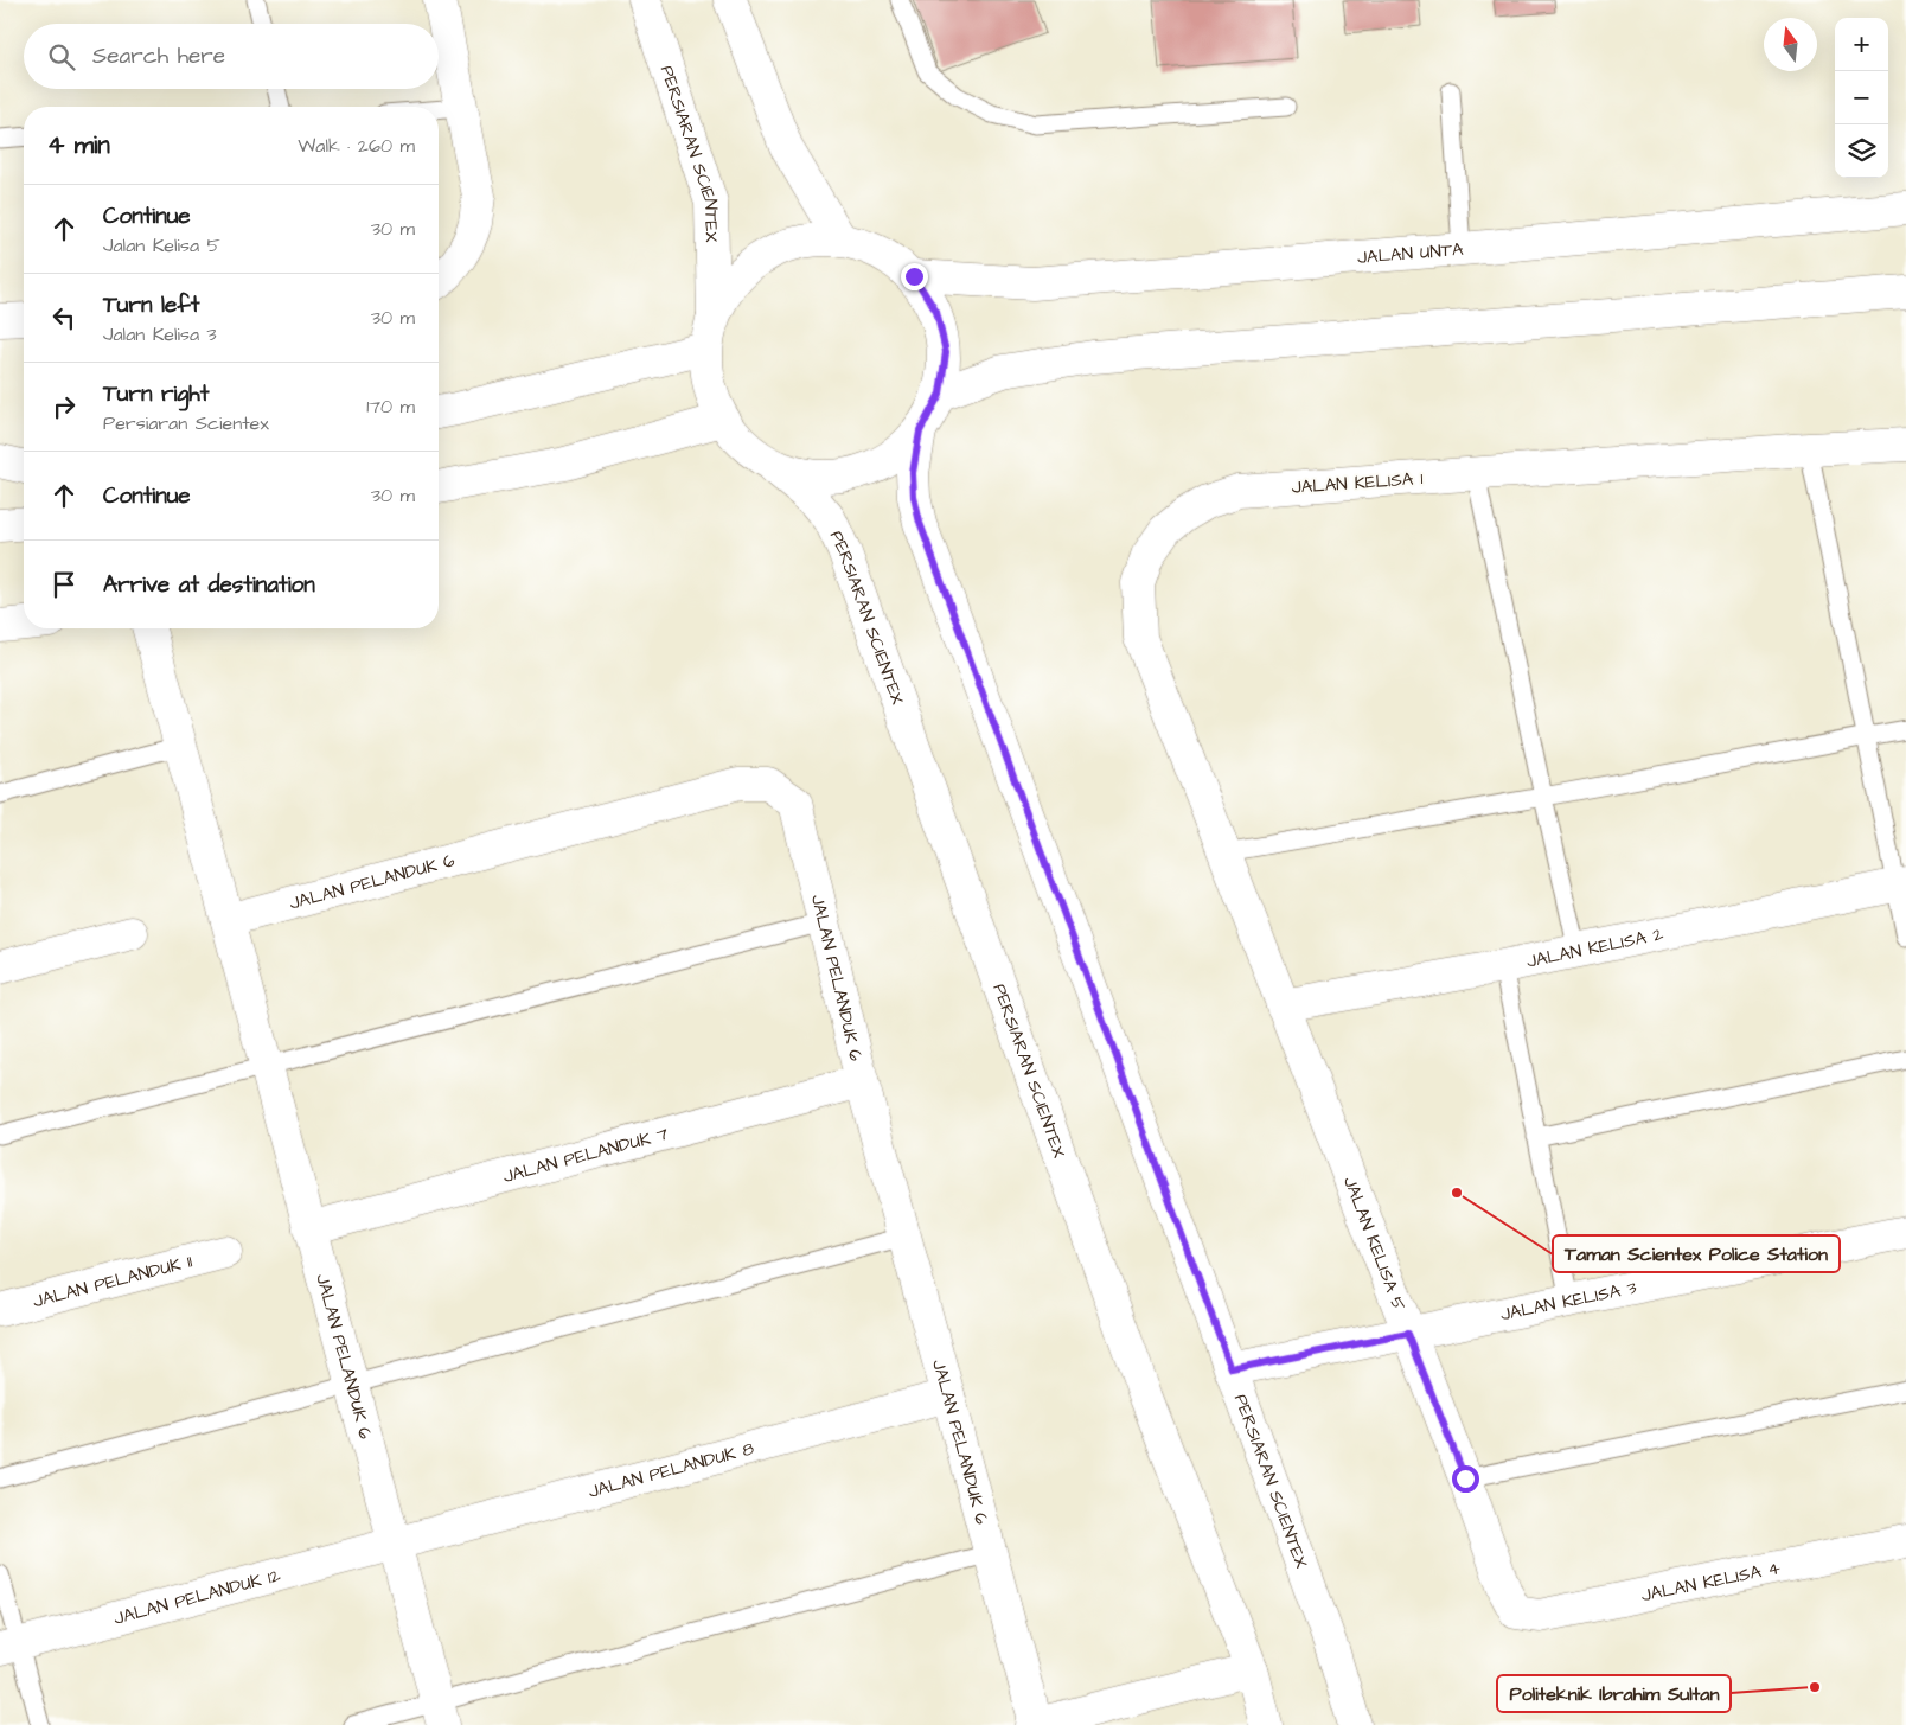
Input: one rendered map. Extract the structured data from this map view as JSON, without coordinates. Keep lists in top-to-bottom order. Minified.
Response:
{"streets":{"street":["PERSIARAN SCIENTEX","JALAN UNTA","JALAN KELISA 1","JALAN PELANDUK 6","JALAN KELISA 2","JALAN PELANDUK 7","JALAN KELISA 5","JALAN PELANDUK 11","JALAN KELISA 3","JALAN PELANDUK 8","JALAN KELISA 4","JALAN PELANDUK 12"]},"crossings":[["PERSIARAN SCIENTEX","JALAN KELISA 3"],["JALAN KELISA 1","JALAN KELISA 2"],["JALAN KELISA 1","JALAN KELISA 5"],["JALAN PELANDUK 6","JALAN PELANDUK 7"],["JALAN PELANDUK 6","JALAN PELANDUK 8"],["JALAN PELANDUK 6","JALAN PELANDUK 12"],["JALAN KELISA 2","JALAN KELISA 5"],["JALAN KELISA 5","JALAN KELISA 3"],["JALAN KELISA 5","JALAN KELISA 4"],["JALAN PELANDUK 8","JALAN PELANDUK 12"]],"places":["Taman Scientex Police Station","Politeknik Ibrahim Sultan"],"north":"top","page":{"map_buttons":["+","−"],"search":"Search here","heading":["4 min","Walk · 260 m"],"list":[["Continue","Jalan Kelisa 5","30 m"],["Turn left","Jalan Kelisa 3","30 m"],["Turn right","Persiaran Scientex","170 m"],["Continue","30 m"],"Arrive at destination"]}}
